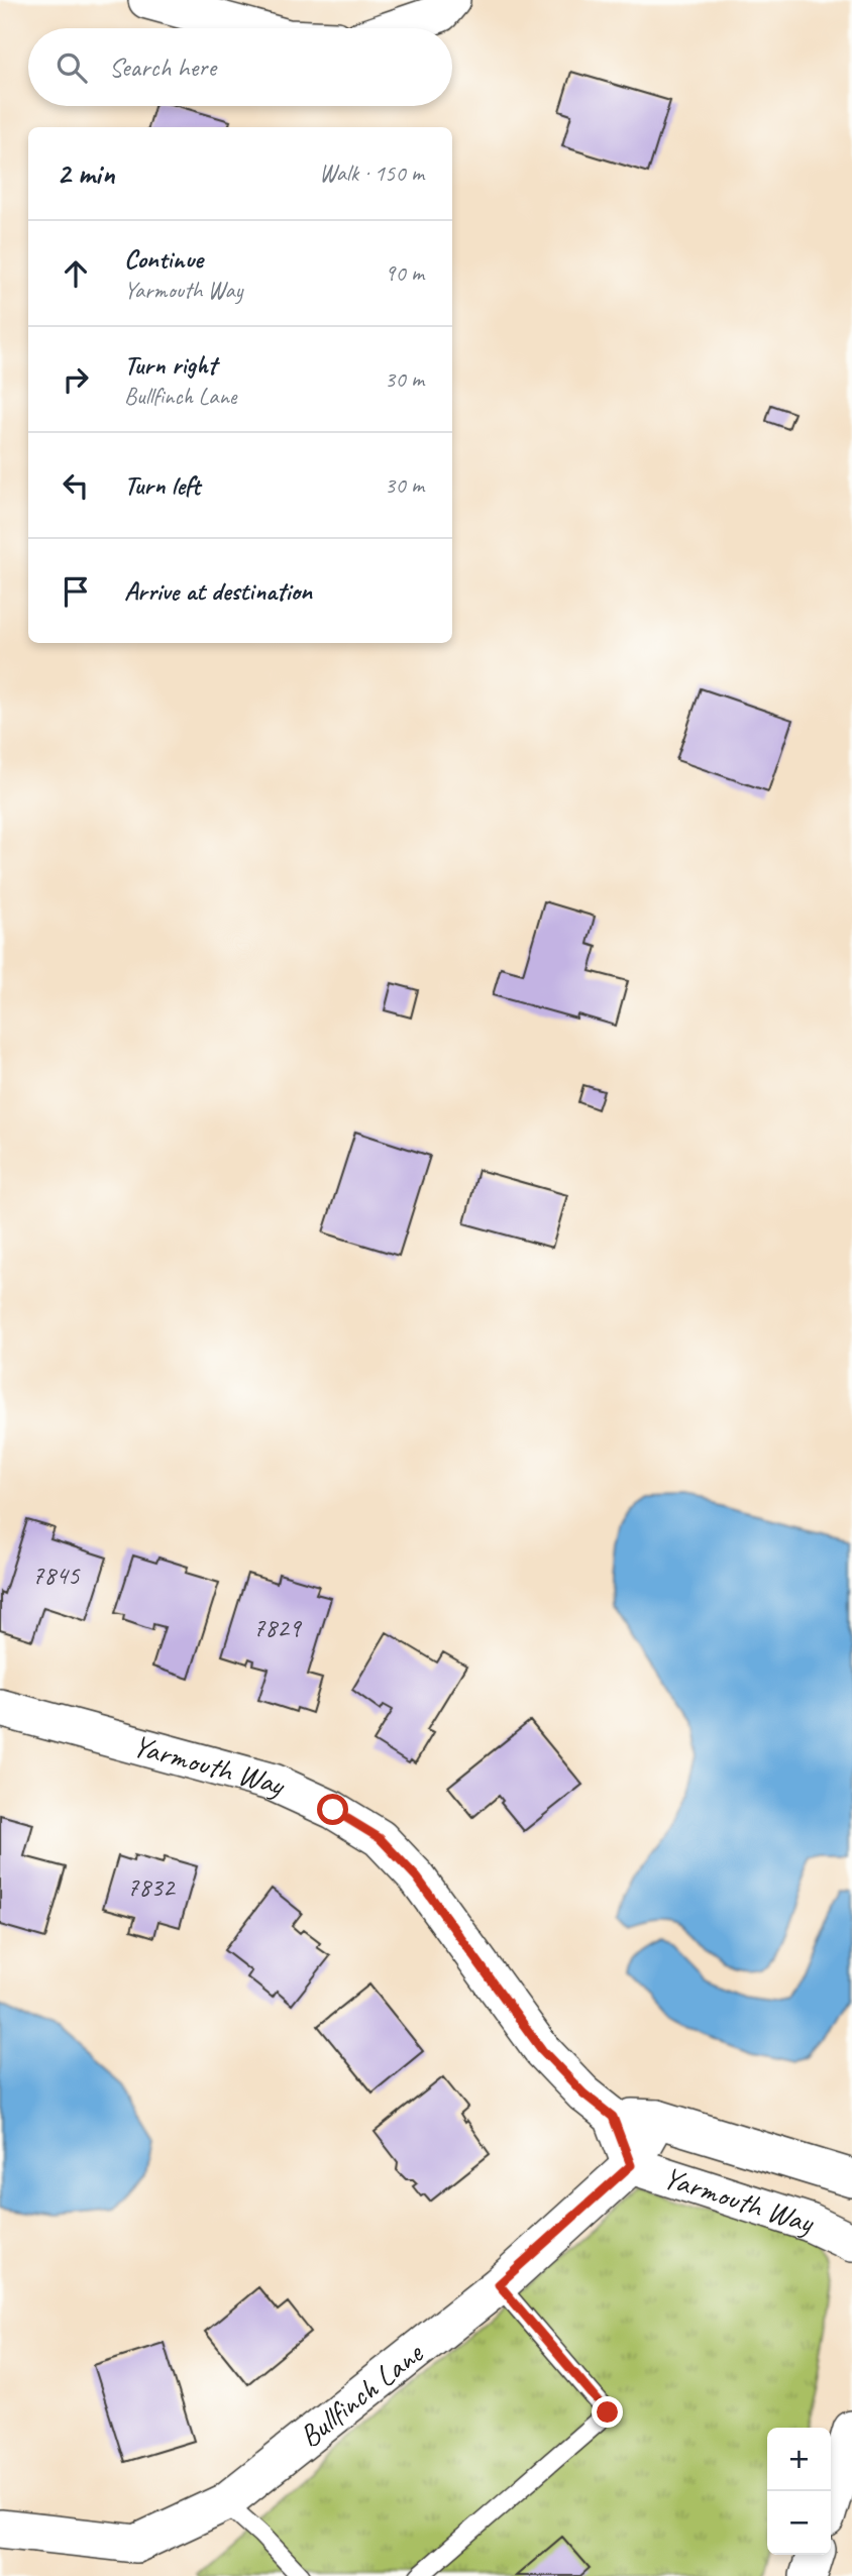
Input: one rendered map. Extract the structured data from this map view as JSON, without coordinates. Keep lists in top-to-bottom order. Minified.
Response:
{"streets":{"street":["Yarmouth Way","Bullfinch Lane"]},"crossings":[["Yarmouth Way","Bullfinch Lane"]],"house_numbers":["7845","7829","7832"],"page":{"search":"Search here","heading":["2 min","Walk · 150 m"],"list":[["Continue","Yarmouth Way","90 m"],["Turn right","Bullfinch Lane","30 m"],["Turn left","30 m"],"Arrive at destination"],"map_buttons":["+","−"]}}
